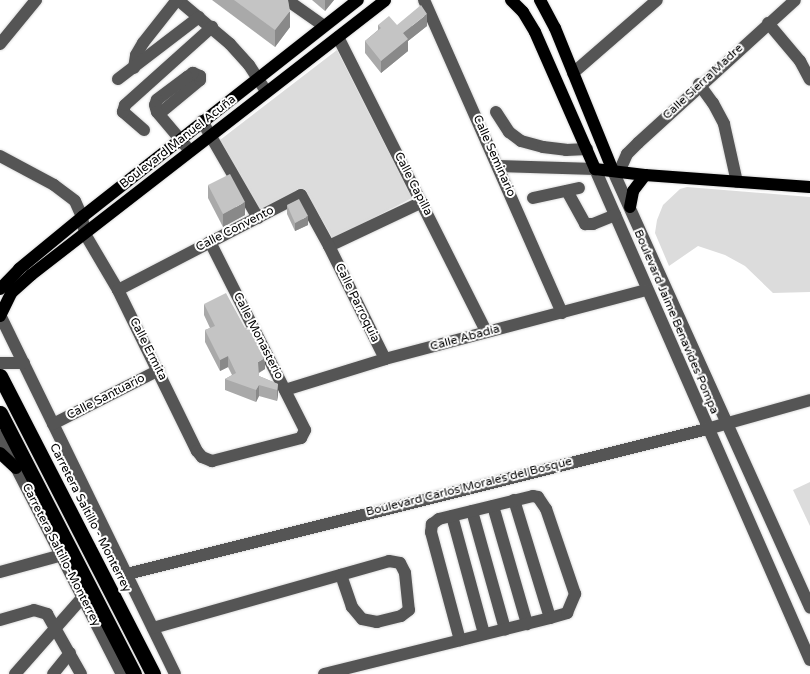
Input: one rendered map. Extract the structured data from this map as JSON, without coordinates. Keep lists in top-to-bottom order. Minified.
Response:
{"streets":{"highway":["Carretera Saltillo - Monterrey"],"main road":["Boulevard Manuel Acuña","Boulevard Jaime Benavides Pompa"],"street":["Calle Sierra Madre","Calle Seminario","Calle Capilla","Calle Convento","Calle Parroquia","Calle Monasterio","Calle Abadía","Calle Ermita","Calle Santuario","Boulevard Carlos Morales del Bosque","Carretera Saltillo-Monterrey"]},"crossings":[["Calle Sierra Madre","Boulevard Jaime Benavides Pompa"],["Boulevard Manuel Acuña","Calle Capilla"],["Boulevard Manuel Acuña","Calle Ermita"],["Calle Seminario","Calle Abadía"],["Calle Capilla","Calle Abadía"],["Calle Convento","Calle Parroquia"],["Calle Convento","Calle Monasterio"],["Calle Convento","Calle Ermita"],["Calle Parroquia","Calle Abadía"],["Boulevard Jaime Benavides Pompa","Calle Abadía"],["Boulevard Jaime Benavides Pompa","Boulevard Carlos Morales del Bosque"],["Calle Monasterio","Calle Abadía"],["Calle Monasterio","Calle Ermita"],["Calle Ermita","Calle Santuario"]]}
